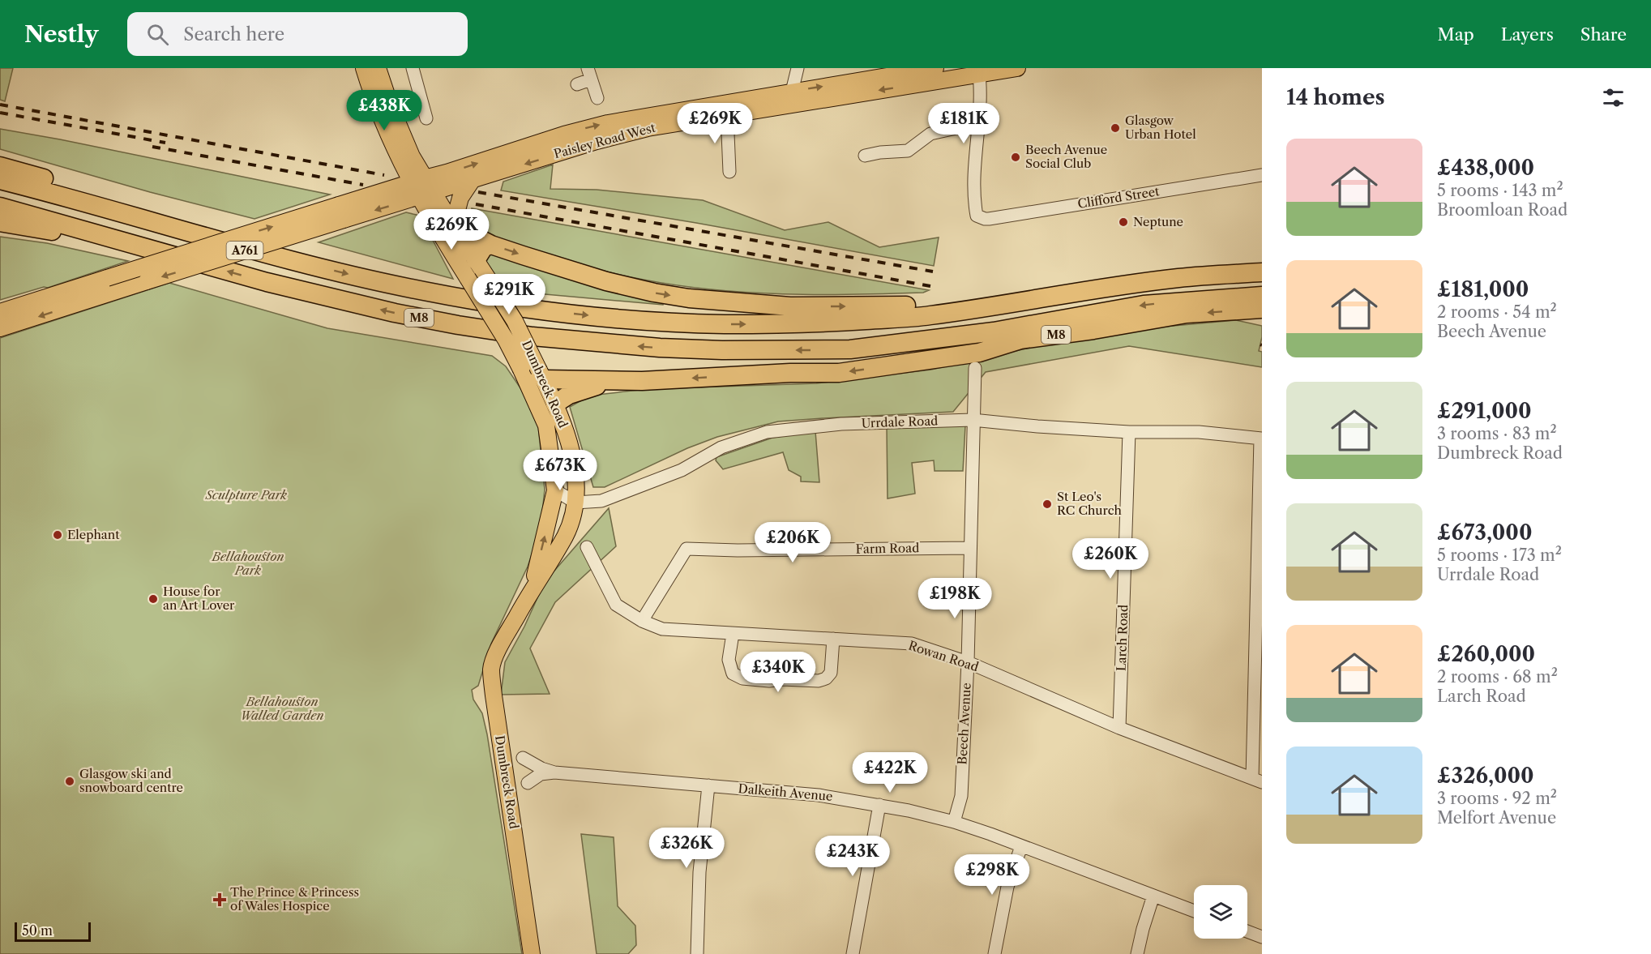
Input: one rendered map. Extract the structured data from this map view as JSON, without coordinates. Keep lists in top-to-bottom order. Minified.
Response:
{"streets":{"highway":["M8"],"main road":["Paisley Road West","A761","Dumbreck Road"],"street":["Clifford Street","Urrdale Road","Farm Road","Larch Road","Rowan Road","Beech Avenue","Dalkeith Avenue"]},"crossings":[["Paisley Road West","A761"],["Paisley Road West","Dumbreck Road"],["M8","Dumbreck Road"],["Dumbreck Road","Urrdale Road"],["Urrdale Road","Larch Road"],["Urrdale Road","Beech Avenue"],["Farm Road","Rowan Road"],["Farm Road","Beech Avenue"],["Larch Road","Rowan Road"],["Rowan Road","Beech Avenue"],["Beech Avenue","Dalkeith Avenue"]],"parks":["Sculpture Park","Bellahouston Park","Bellahouston Walled Garden"],"places":{"other":["Glasgow Urban Hotel","Beech Avenue Social Club","Neptune","St Leo's RC Church","Elephant","House for an Art Lover","Glasgow ski and snowboard centre"],"health":["The Prince & Princess of Wales Hospice"]},"scale_bar":"50 m","page":{"header":"Nestly","search":"Search here","nav":["Map","Layers","Share"],"heading":"14 homes","price":["£438K","£269K","£181K","£269K","£291K","£673K","£206K","£260K","£198K","£340K","£422K","£326K","£243K","£298K"],"list":[{"name":"£438,000","note":"5 rooms · 143 m² · Broomloan Road"},{"name":"£181,000","note":"2 rooms · 54 m² · Beech Avenue"},{"name":"£291,000","note":"3 rooms · 83 m² · Dumbreck Road"},{"name":"£673,000","note":"5 rooms · 173 m² · Urrdale Road"},{"name":"£260,000","note":"2 rooms · 68 m² · Larch Road"},{"name":"£326,000","note":"3 rooms · 92 m² · Melfort Avenue"}],"scale":"50 m"}}
